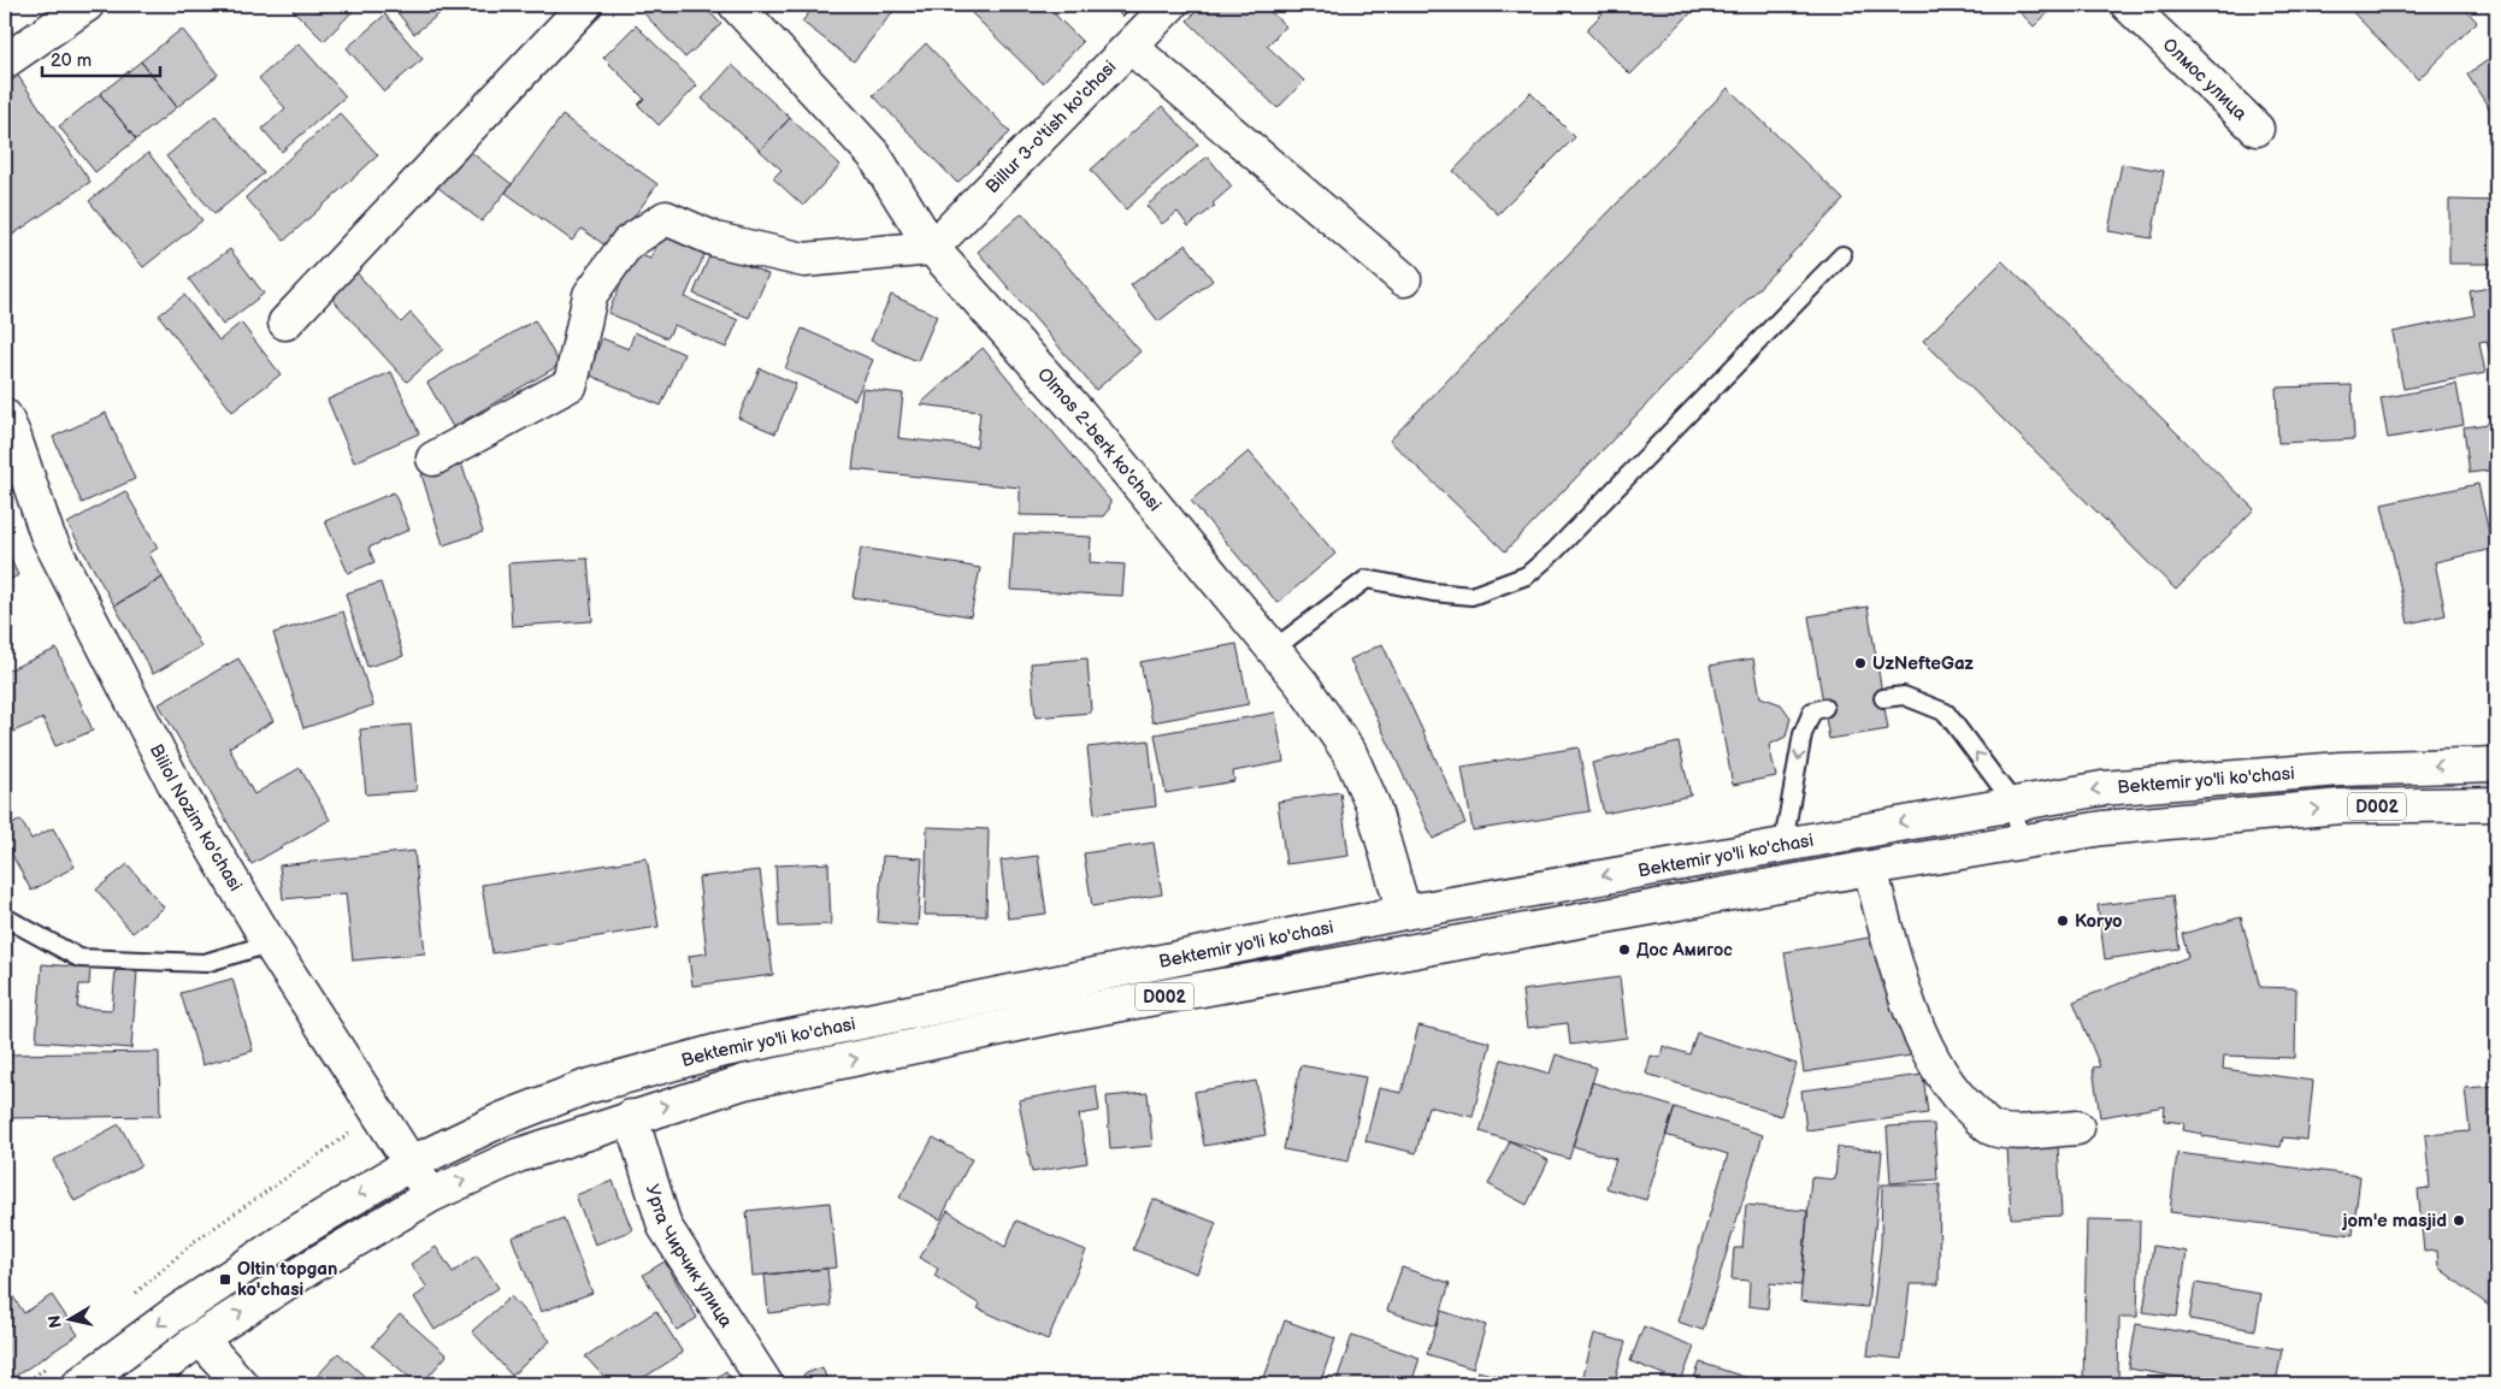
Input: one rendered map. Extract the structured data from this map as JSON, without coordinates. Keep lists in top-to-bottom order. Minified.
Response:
{"streets":{"main road":["Олмос улица","Billur 3-o'tish ko'chasi","Olmos 2-berk ko'chasi","Bektemir yo'li ko'chasi","D002","Biliol Nozim ko'chasi","Урта Чирчик улица"]},"crossings":[["Billur 3-o'tish ko'chasi","Olmos 2-berk ko'chasi"],["Olmos 2-berk ko'chasi","Bektemir yo'li ko'chasi"],["Bektemir yo'li ko'chasi","Biliol Nozim ko'chasi"],["Bektemir yo'li ko'chasi","Урта Чирчик улица"]],"places":{"other":["UzNefteGaz","Koryo","Дос Амигос","jom'e masjid"],"transit":["Oltin topgan ko'chasi"]},"scale_bar":"20 m","north":"left"}
